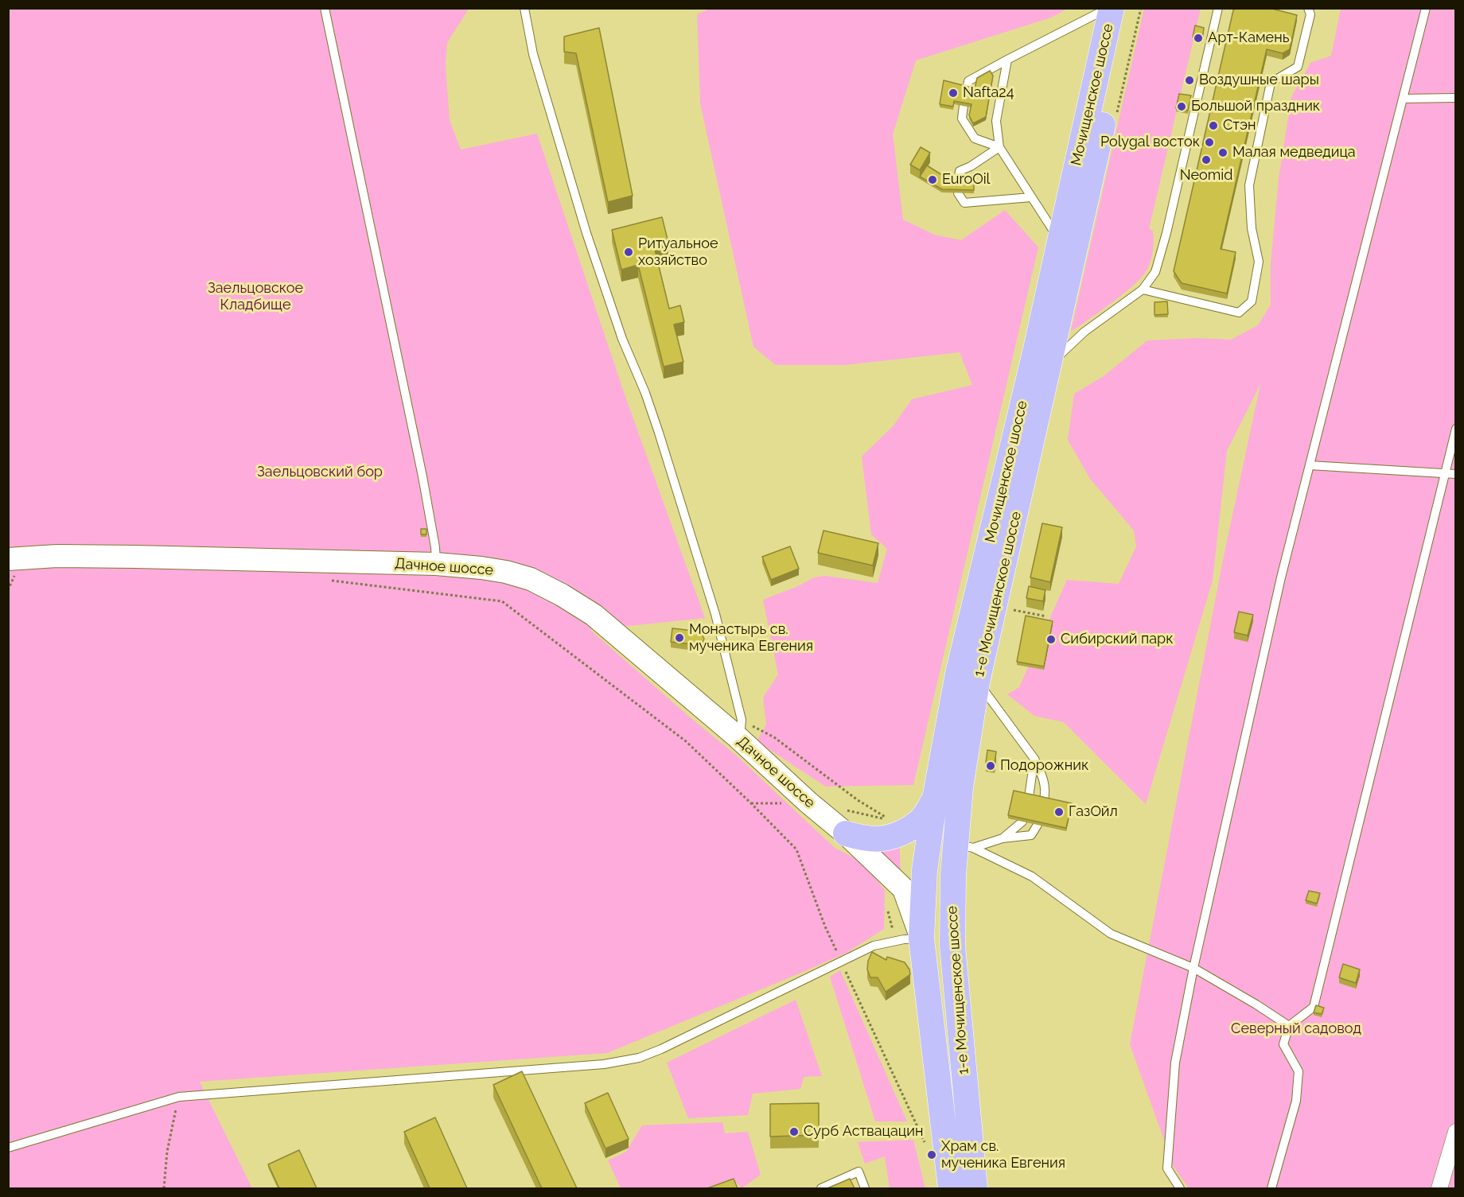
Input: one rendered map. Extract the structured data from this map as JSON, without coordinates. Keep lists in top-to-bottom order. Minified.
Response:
{"streets":{"main road":["Мочищенское шоссе","1-е Мочищенское шоссе"],"street":["Дачное шоссе"]},"crossings":[["Мочищенское шоссе","Дачное шоссе"],["Мочищенское шоссе","1-е Мочищенское шоссе"]],"parks":["Заельцовское Кладбище","Заельцовский бор","Северный садовод"],"places":["Арт-Камень","Воздушные шары","Nafta24","Большой праздник","Стэн","Polygal восток","Малая медведица","Neomid","EuroOil","Ритуальное хозяйство","Монастырь св. мученика Евгения","Сибирский парк","Подорожник","ГазОйл","Сурб Аствацацин","Храм св. мученика Евгения"]}
